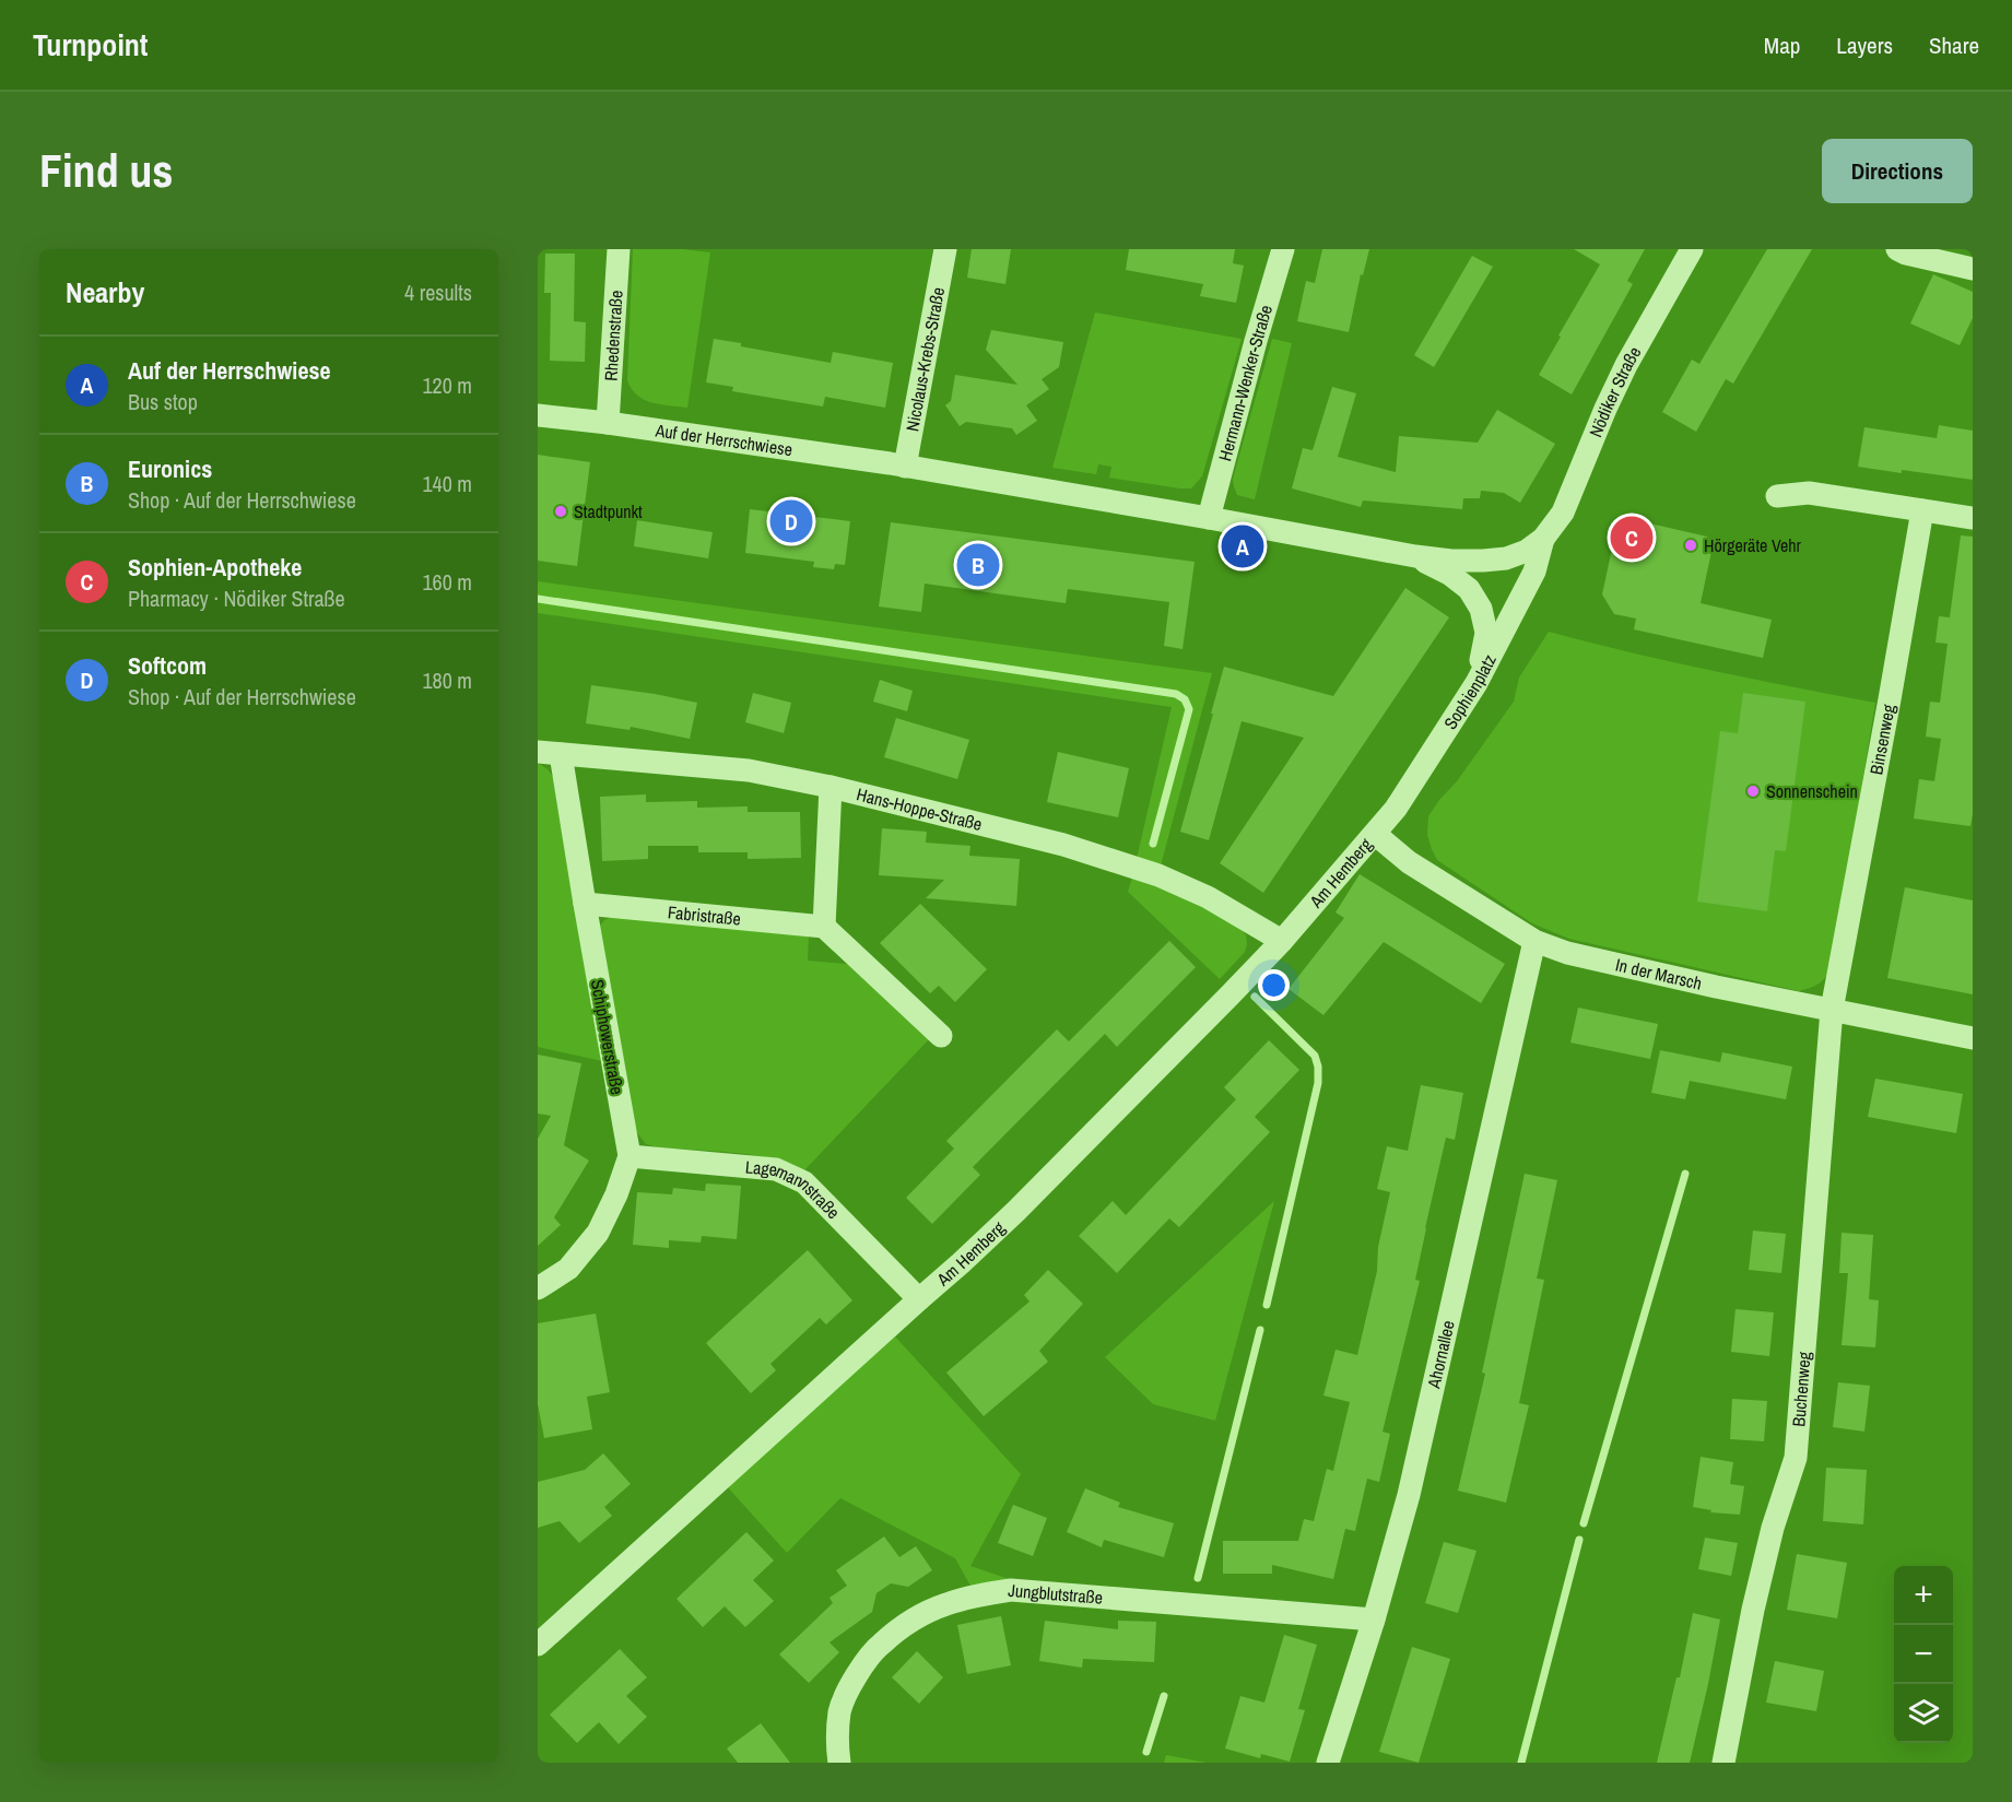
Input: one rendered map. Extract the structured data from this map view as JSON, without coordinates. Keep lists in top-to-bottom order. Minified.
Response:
{"streets":{"street":["Rhedenstraße","Nicolaus-Krebs-Straße","Hermann-Wenker-Straße","Nödiker Straße","Auf der Herrschwiese","Sophienplatz","Binsenweg","Hans-Hoppe-Straße","Am Hemberg","Fabristraße","In der Marsch","Schiphowerstraße","Lagemannstraße","Ahornallee","Buchenweg","Jungblutstraße"]},"crossings":[["Rhedenstraße","Auf der Herrschwiese"],["Nicolaus-Krebs-Straße","Auf der Herrschwiese"],["Hermann-Wenker-Straße","Auf der Herrschwiese"],["Nödiker Straße","Auf der Herrschwiese"],["Nödiker Straße","Sophienplatz"],["Auf der Herrschwiese","Sophienplatz"],["Sophienplatz","Am Hemberg"],["Sophienplatz","In der Marsch"],["Binsenweg","In der Marsch"],["Binsenweg","Buchenweg"],["Hans-Hoppe-Straße","Am Hemberg"],["Hans-Hoppe-Straße","Schiphowerstraße"],["Am Hemberg","In der Marsch"],["Am Hemberg","Lagemannstraße"],["Fabristraße","Schiphowerstraße"],["In der Marsch","Ahornallee"],["In der Marsch","Buchenweg"],["Schiphowerstraße","Lagemannstraße"],["Ahornallee","Jungblutstraße"]],"places":["Stadtpunkt","Hörgeräte Vehr","Sonnenschein"],"page":{"header":"Turnpoint","nav":["Map","Layers","Share"],"buttons":"Directions","title":"Find us","heading":["Nearby","4 results"],"list":[{"mark":"A","name":"Auf der Herrschwiese","note":"Bus stop","value":"120 m"},{"mark":"B","name":"Euronics","note":"Shop · Auf der Herrschwiese","value":"140 m"},{"mark":"C","name":"Sophien-Apotheke","note":"Pharmacy · Nödiker Straße","value":"160 m"},{"mark":"D","name":"Softcom","note":"Shop · Auf der Herrschwiese","value":"180 m"}],"pins":["D","C","A","B"],"map_buttons":["+","−"]}}
